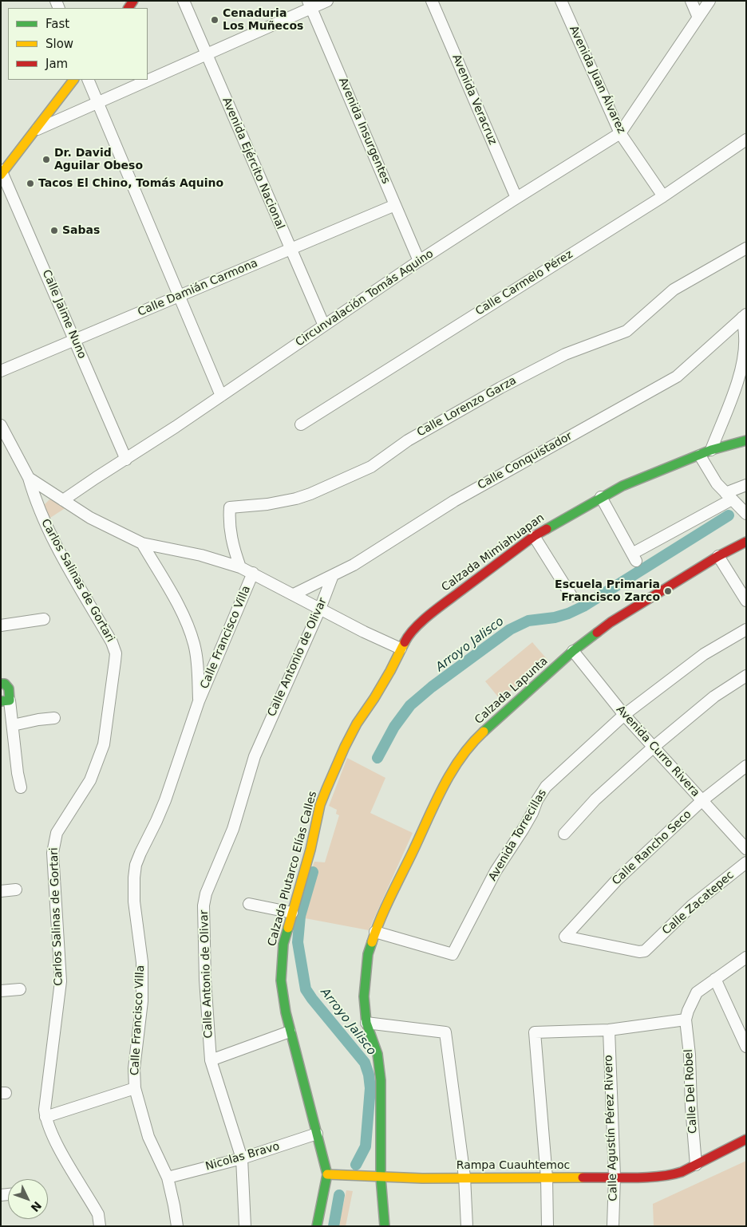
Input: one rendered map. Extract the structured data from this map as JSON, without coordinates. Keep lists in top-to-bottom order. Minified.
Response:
{"streets":{"main road":["Calzada Mimiahuapan","Calzada Lapunta","Calzada Plutarco Elías Calles","Rampa Cuauhtemoc"],"street":["Avenida Juan Álvarez","Avenida Veracruz","Avenida Insurgentes","Avenida Ejército Nacional","Calle Carmelo Pérez","Calle Damián Carmona","Circunvalación Tomás Aquino","Calle Jaime Nuno","Calle Lorenzo Garza","Calle Conquistador","Carlos Salinas de Gortari","Calle Francisco Villa","Calle Antonio de Olivar","Avenida Curro Rivera","Avenida Torrecillas","Calle Rancho Seco","Calle Zacatepec","Calle Del Robel","Calle Agustín Pérez Rivero","Nicolas Bravo"]},"crossings":[["Avenida Juan Álvarez","Calle Carmelo Pérez"],["Avenida Juan Álvarez","Circunvalación Tomás Aquino"],["Avenida Veracruz","Circunvalación Tomás Aquino"],["Avenida Insurgentes","Calle Damián Carmona"],["Avenida Insurgentes","Circunvalación Tomás Aquino"],["Avenida Ejército Nacional","Calle Damián Carmona"],["Avenida Ejército Nacional","Circunvalación Tomás Aquino"],["Calle Damián Carmona","Calle Jaime Nuno"],["Circunvalación Tomás Aquino","Calle Jaime Nuno"],["Calle Conquistador","Calle Antonio de Olivar"],["Calzada Mimiahuapan","Calzada Plutarco Elías Calles"],["Calle Francisco Villa","Nicolas Bravo"],["Calle Antonio de Olivar","Nicolas Bravo"],["Calzada Lapunta","Avenida Curro Rivera"],["Calzada Lapunta","Avenida Torrecillas"],["Calzada Lapunta","Rampa Cuauhtemoc"],["Avenida Curro Rivera","Avenida Torrecillas"],["Avenida Curro Rivera","Calle Rancho Seco"],["Calle Rancho Seco","Calle Zacatepec"],["Calzada Plutarco Elías Calles","Nicolas Bravo"],["Calzada Plutarco Elías Calles","Rampa Cuauhtemoc"],["Calle Del Robel","Rampa Cuauhtemoc"],["Calle Agustín Pérez Rivero","Rampa Cuauhtemoc"]],"water":["Arroyo Jalisco"],"places":["Cenaduria Los Muñecos","Dr. David Aguilar Obeso","Tacos El Chino, Tomás Aquino","Sabas","Escuela Primaria Francisco Zarco"],"legend":["Fast","Slow","Jam"],"north":"bottom right"}
